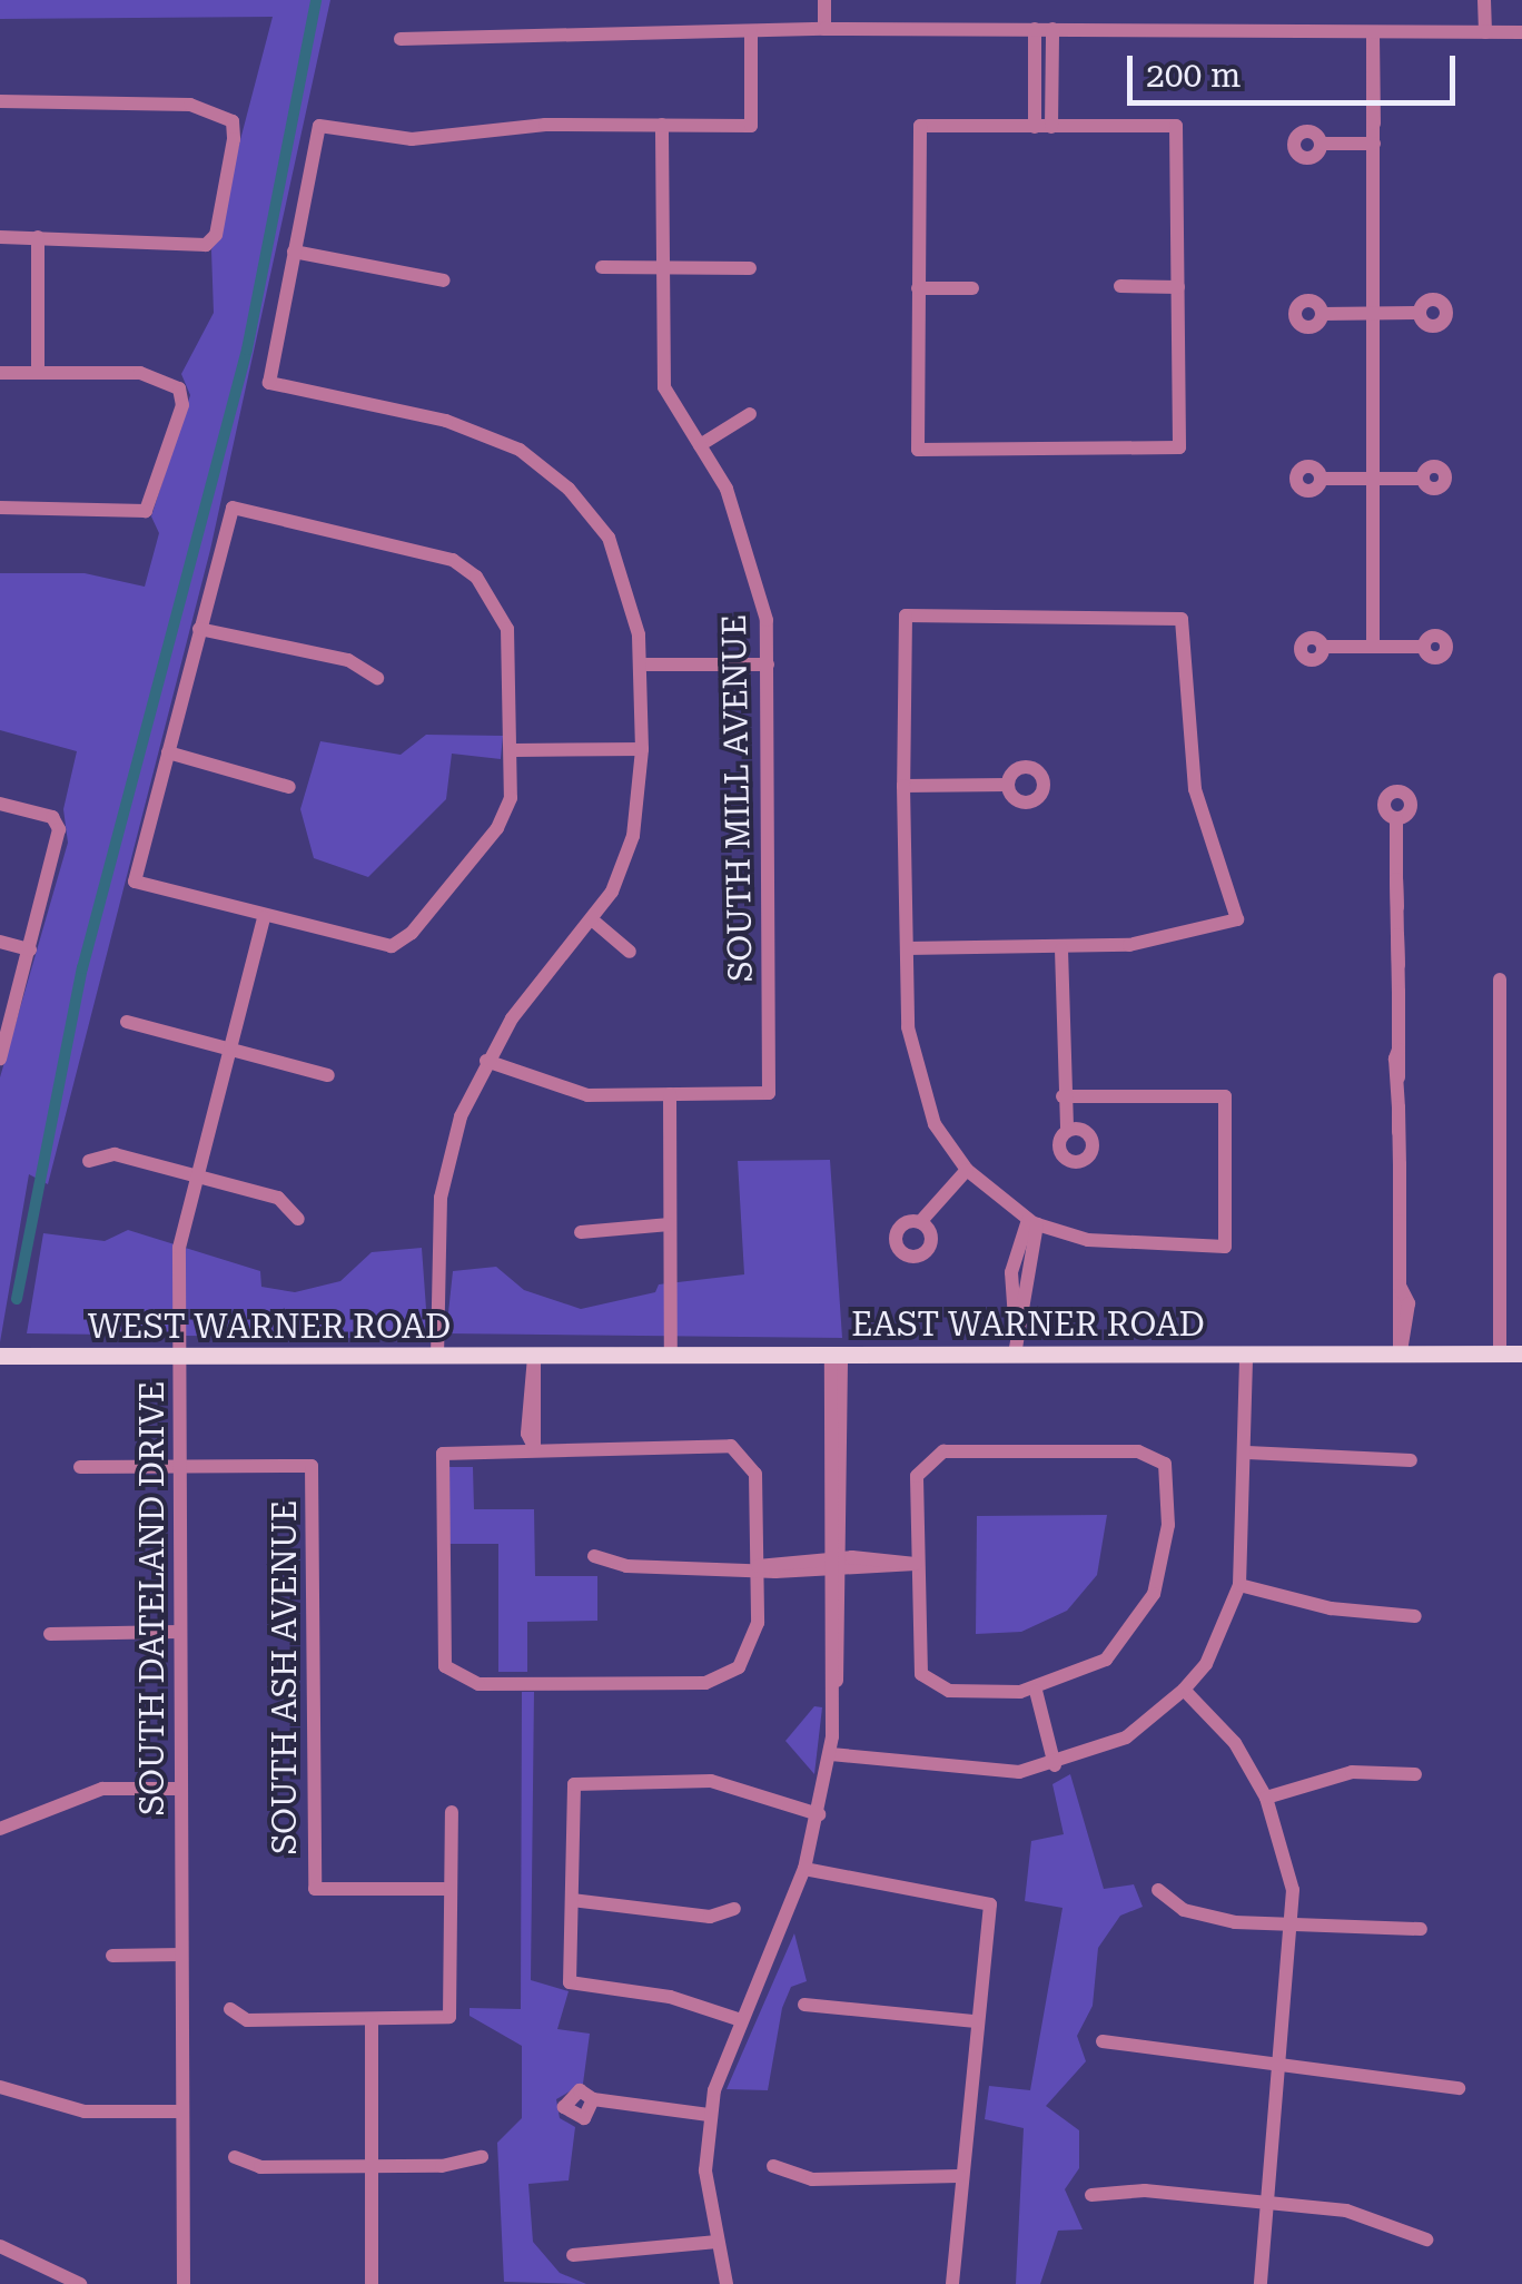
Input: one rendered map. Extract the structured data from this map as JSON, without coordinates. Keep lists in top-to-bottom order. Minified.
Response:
{"streets":{"main road":["EAST WARNER ROAD","WEST WARNER ROAD"],"street":["SOUTH MILL AVENUE","SOUTH DATELAND DRIVE","SOUTH ASH AVENUE"]},"crossings":[["EAST WARNER ROAD","WEST WARNER ROAD"],["WEST WARNER ROAD","SOUTH DATELAND DRIVE"],["SOUTH DATELAND DRIVE","SOUTH ASH AVENUE"]],"scale_bar":"200 m"}
